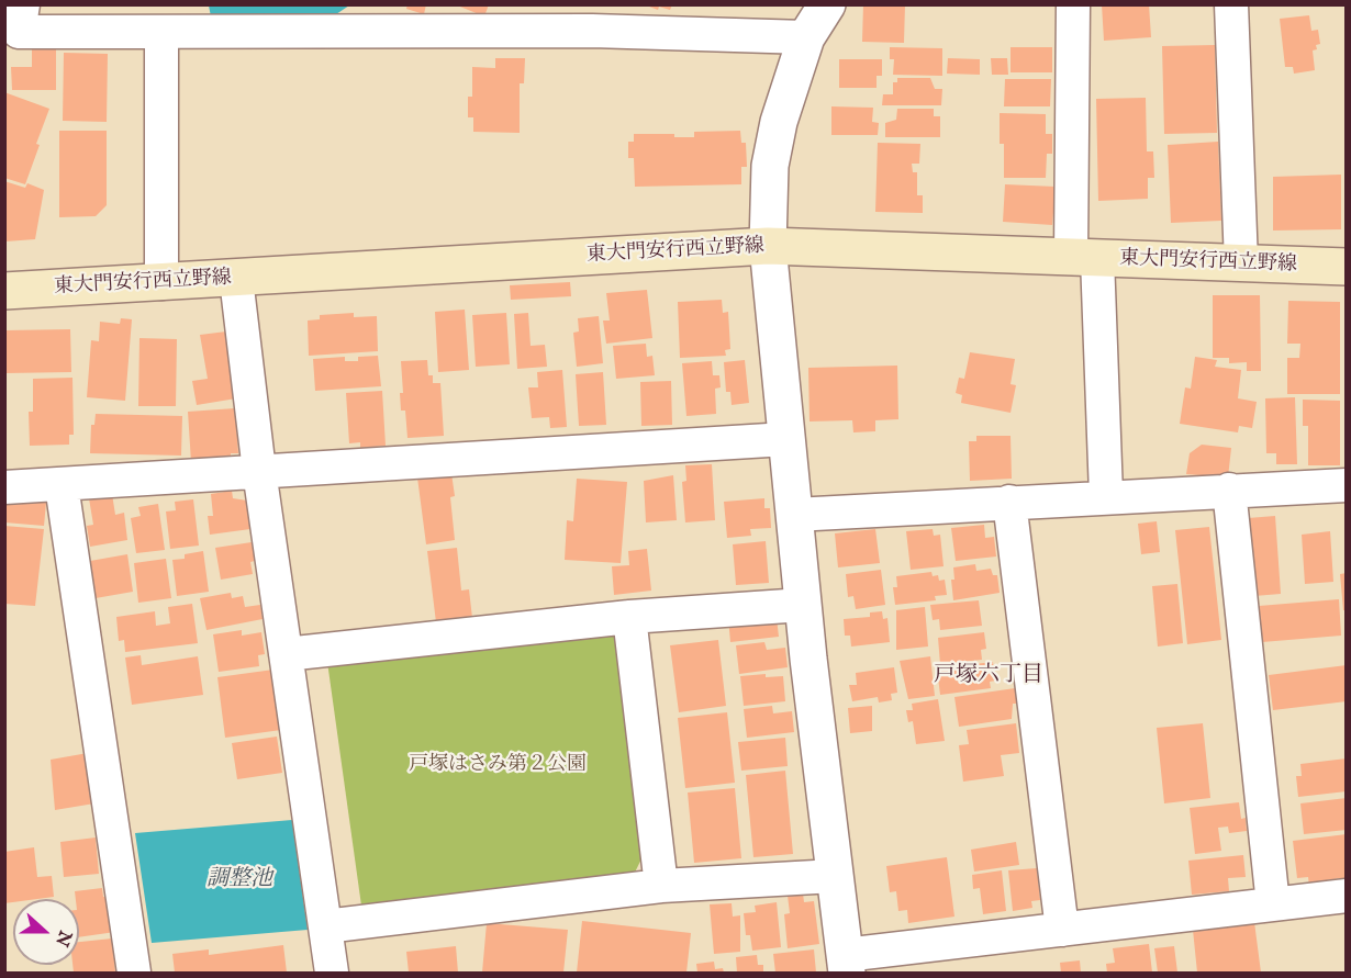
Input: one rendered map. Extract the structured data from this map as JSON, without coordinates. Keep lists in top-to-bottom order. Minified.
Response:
{"streets":{"main road":["東大門安行西立野線"]},"districts":["戸塚六丁目"],"water":["調整池"],"parks":["戸塚はさみ第２公園"],"north":"right"}
